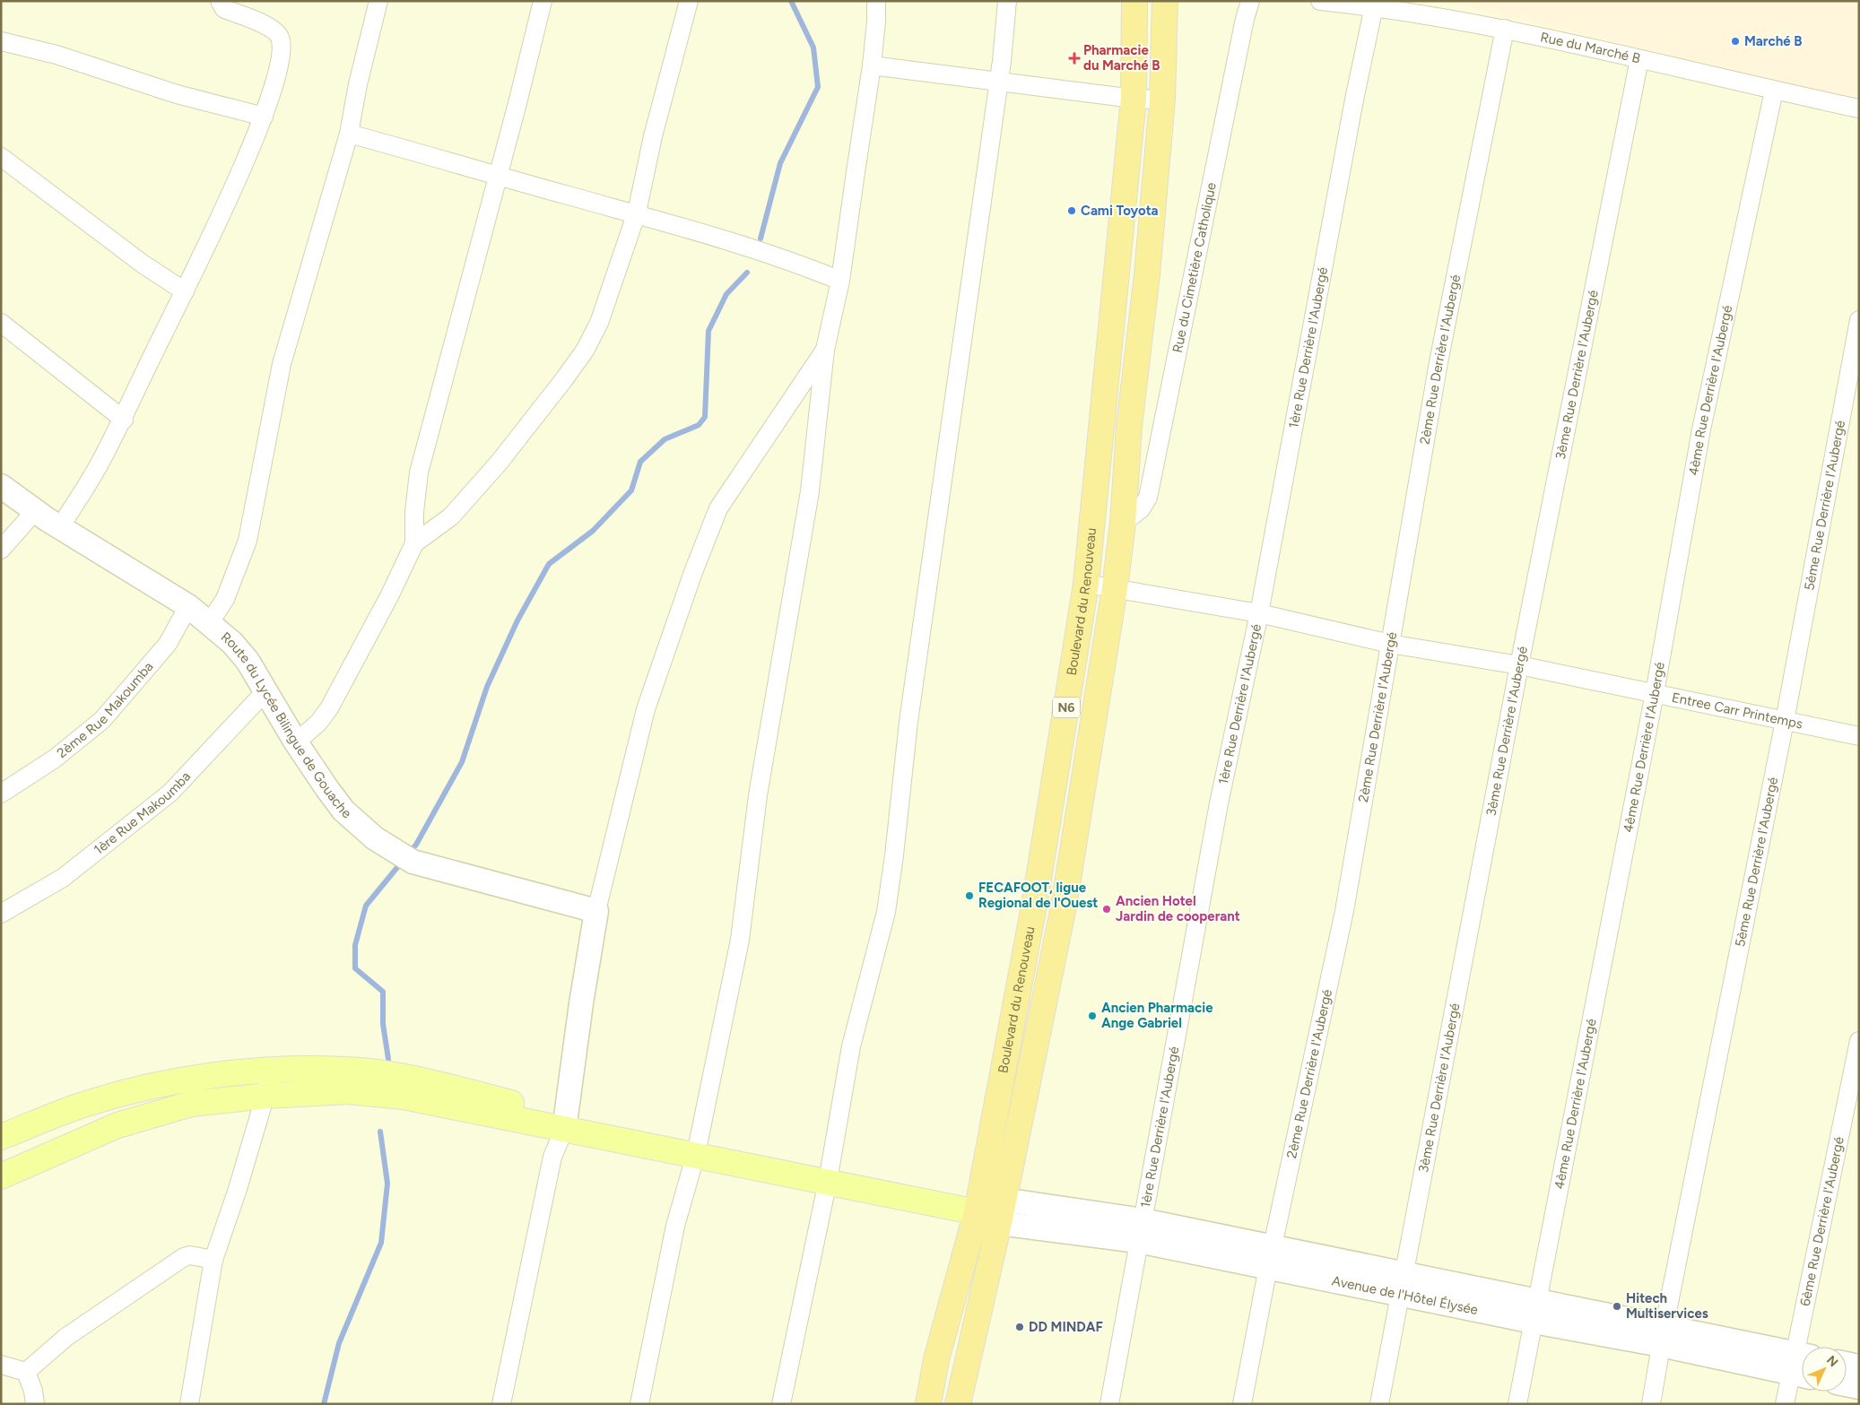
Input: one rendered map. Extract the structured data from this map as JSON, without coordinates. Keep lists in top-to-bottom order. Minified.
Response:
{"streets":{"highway":["Boulevard du Renouveau","N6"],"street":["Rue du Marché B","Rue du Cimetière Catholique","1ère Rue Derrière l'Aubergé","2ème Rue Derrière l'Aubergé","3ème Rue Derrière l'Aubergé","4ème Rue Derrière l'Aubergé","5ème Rue Derrière l'Aubergé","2ème Rue Makoumba","Entree Carr Printemps","Route du Lycée Bilingue de Gouache","1ère Rue Makoumba","6ème Rue Derrière l'Aubergé","Avenue de l'Hôtel Élysée"]},"crossings":[["Rue du Marché B","1ère Rue Derrière l'Aubergé"],["Rue du Marché B","2ème Rue Derrière l'Aubergé"],["Rue du Marché B","3ème Rue Derrière l'Aubergé"],["Rue du Marché B","4ème Rue Derrière l'Aubergé"],["Rue du Cimetière Catholique","Boulevard du Renouveau"],["1ère Rue Derrière l'Aubergé","Entree Carr Printemps"],["1ère Rue Derrière l'Aubergé","Avenue de l'Hôtel Élysée"],["2ème Rue Derrière l'Aubergé","Entree Carr Printemps"],["2ème Rue Derrière l'Aubergé","Avenue de l'Hôtel Élysée"],["3ème Rue Derrière l'Aubergé","Entree Carr Printemps"],["3ème Rue Derrière l'Aubergé","Avenue de l'Hôtel Élysée"],["4ème Rue Derrière l'Aubergé","Entree Carr Printemps"],["4ème Rue Derrière l'Aubergé","Avenue de l'Hôtel Élysée"],["5ème Rue Derrière l'Aubergé","Entree Carr Printemps"],["5ème Rue Derrière l'Aubergé","Avenue de l'Hôtel Élysée"],["Boulevard du Renouveau","Entree Carr Printemps"],["Boulevard du Renouveau","Avenue de l'Hôtel Élysée"],["2ème Rue Makoumba","Route du Lycée Bilingue de Gouache"],["Route du Lycée Bilingue de Gouache","1ère Rue Makoumba"],["6ème Rue Derrière l'Aubergé","Avenue de l'Hôtel Élysée"]],"places":{"other":["Marché B","Cami Toyota","FECAFOOT, ligue Regional de l'Ouest","Ancien Hotel Jardin de cooperant","Ancien Pharmacie Ange Gabriel","Hitech Multiservices","DD MINDAF"],"health":["Pharmacie du Marché B"]},"north":"top right"}
